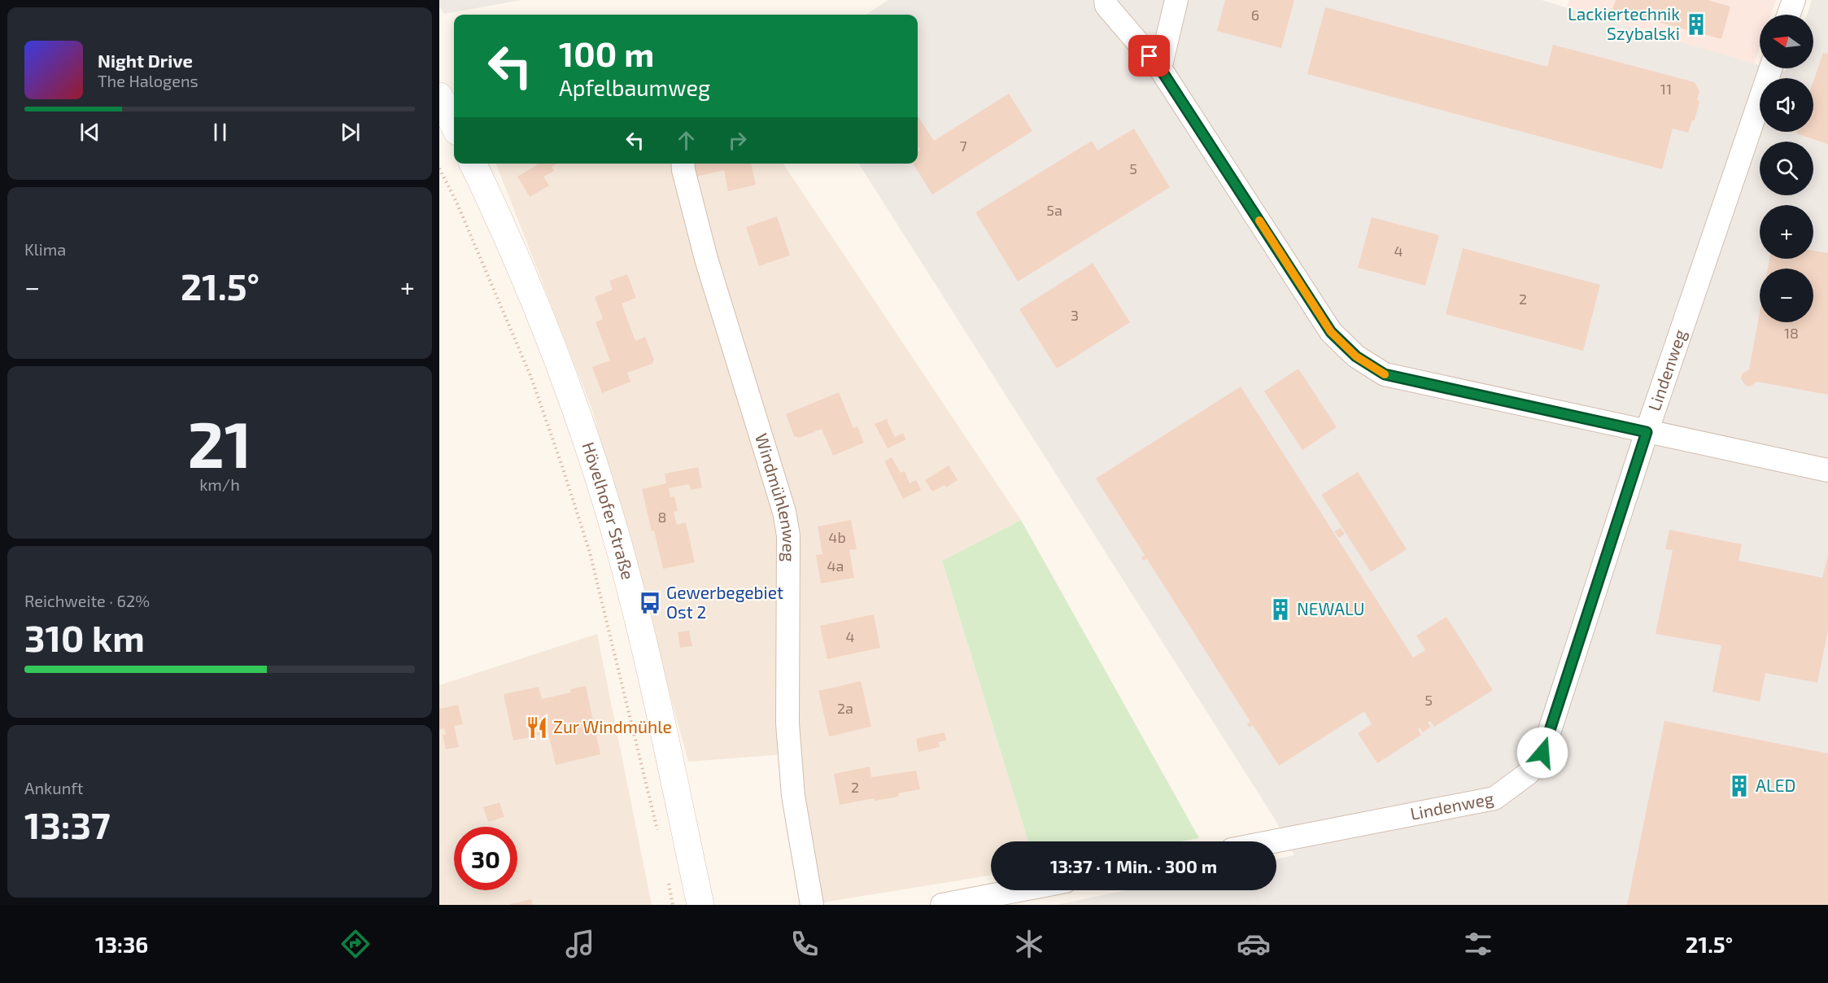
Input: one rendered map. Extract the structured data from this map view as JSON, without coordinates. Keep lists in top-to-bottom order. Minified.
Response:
{"streets":{"main road":["Hövelhofer Straße"],"street":["Lindenweg","Windmühlenweg"]},"places":{"building":["Lackiertechnik Szybalski","NEWALU","ALED"],"bus stop":["Gewerbegebiet Ost 2"],"restaurant":["Zur Windmühle"]},"house_numbers":["6","11","7","5","5a","4","2","3","18","8","4b","4a","4","5","2a","2"],"north":"left","page":{"map_buttons":["+","−"],"turn":["100 m","Apfelbaumweg"],"song":["Night Drive","The Halogens"],"tile":["Klima",["21","km/h"],["Reichweite · 62%","310 km"],["Ankunft","13:37"]],"heat":["−","21.5°","+"],"limit":"30","trip":"13:37 · 1 Min. · 300 m","tabs":["13:36","21.5°"]}}
